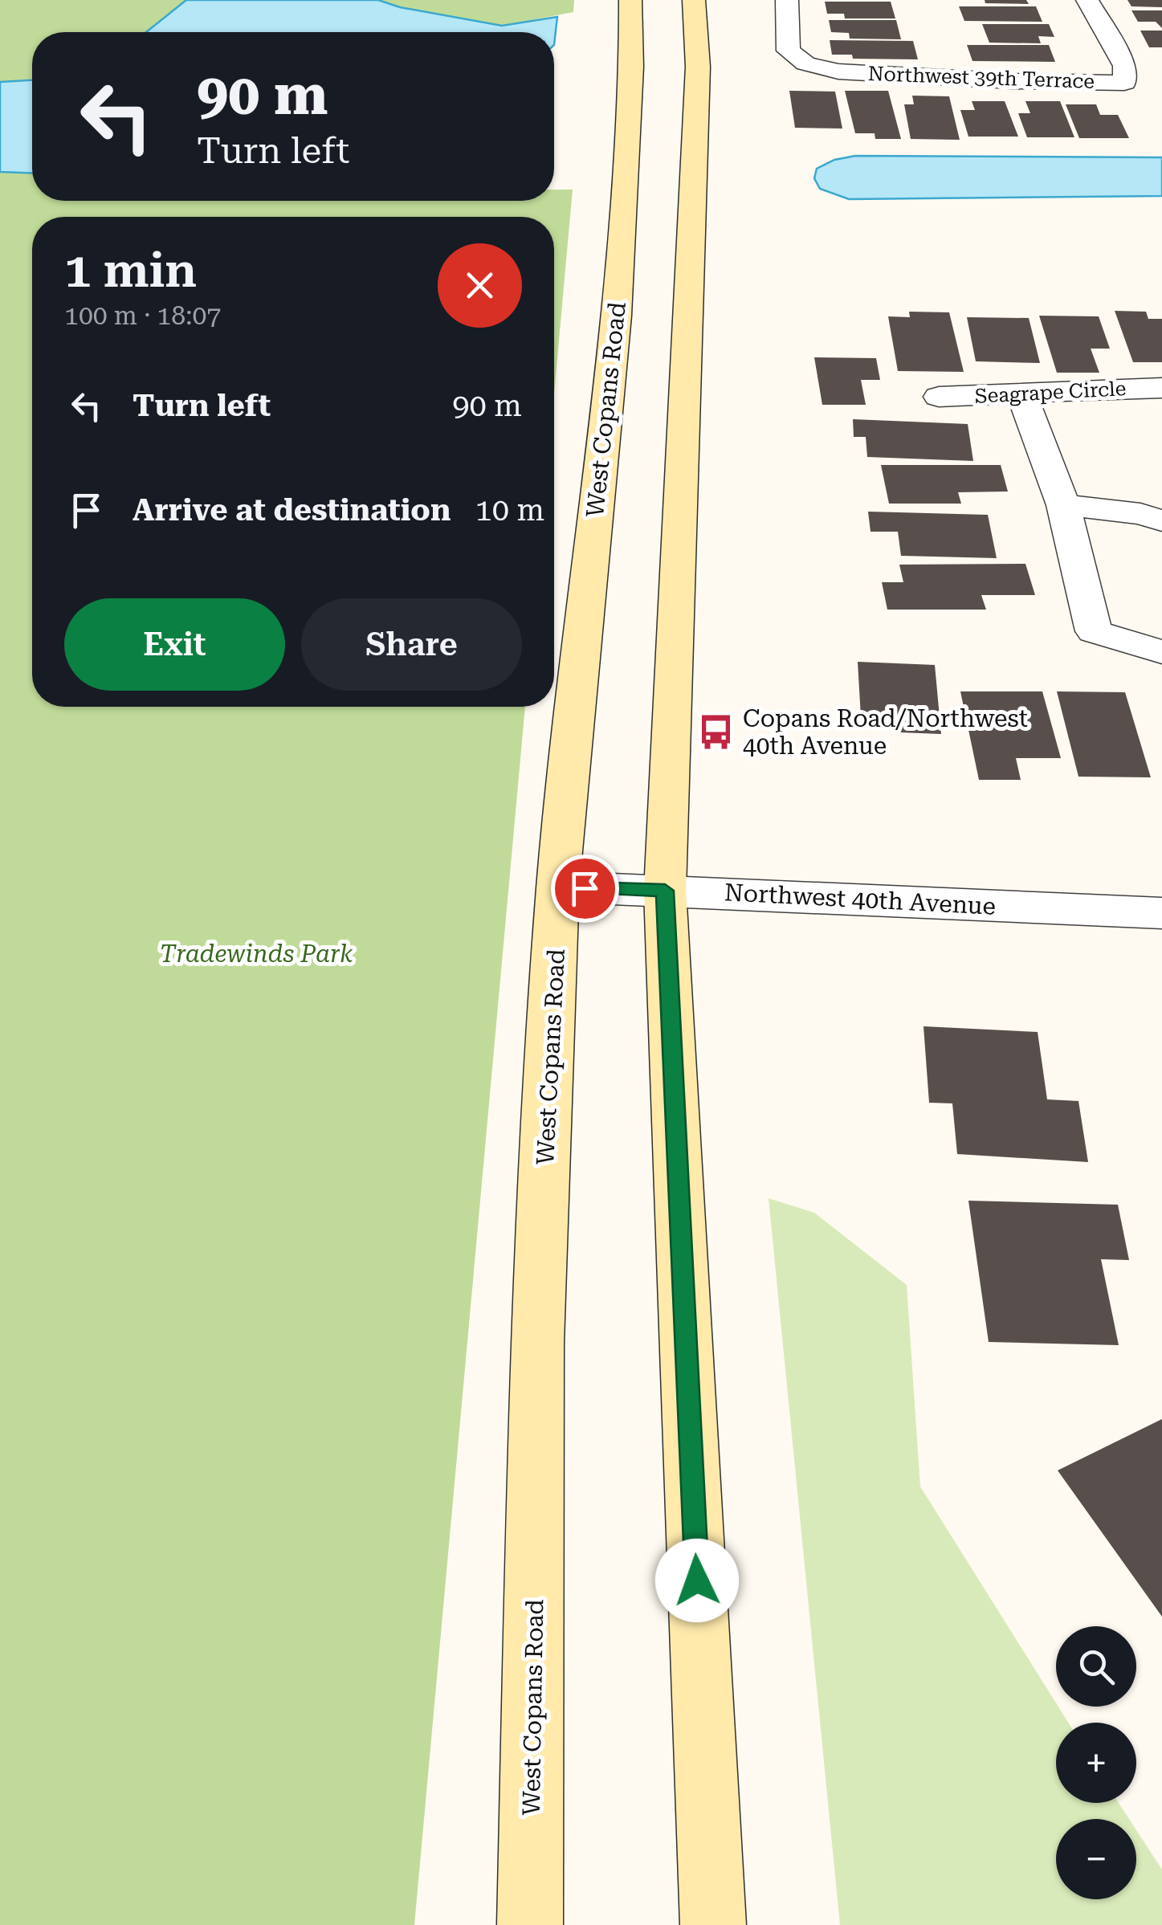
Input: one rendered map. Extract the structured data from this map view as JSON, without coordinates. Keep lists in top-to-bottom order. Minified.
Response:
{"streets":{"main road":["West Copans Road"],"street":["Northwest 39th Terrace","Seagrape Circle","Northwest 40th Avenue"]},"crossings":[["West Copans Road","Northwest 40th Avenue"]],"parks":["Tradewinds Park"],"places":{"bus stop":["Copans Road/Northwest 40th Avenue"]},"page":{"turn":["90 m","Turn left"],"heading":["1 min","100 m · 18:07"],"list":[{"name":"Turn left","value":"90 m"},{"name":"Arrive at destination","value":"10 m"}],"buttons":["Exit","Share"],"map_buttons":["+","−"]}}
